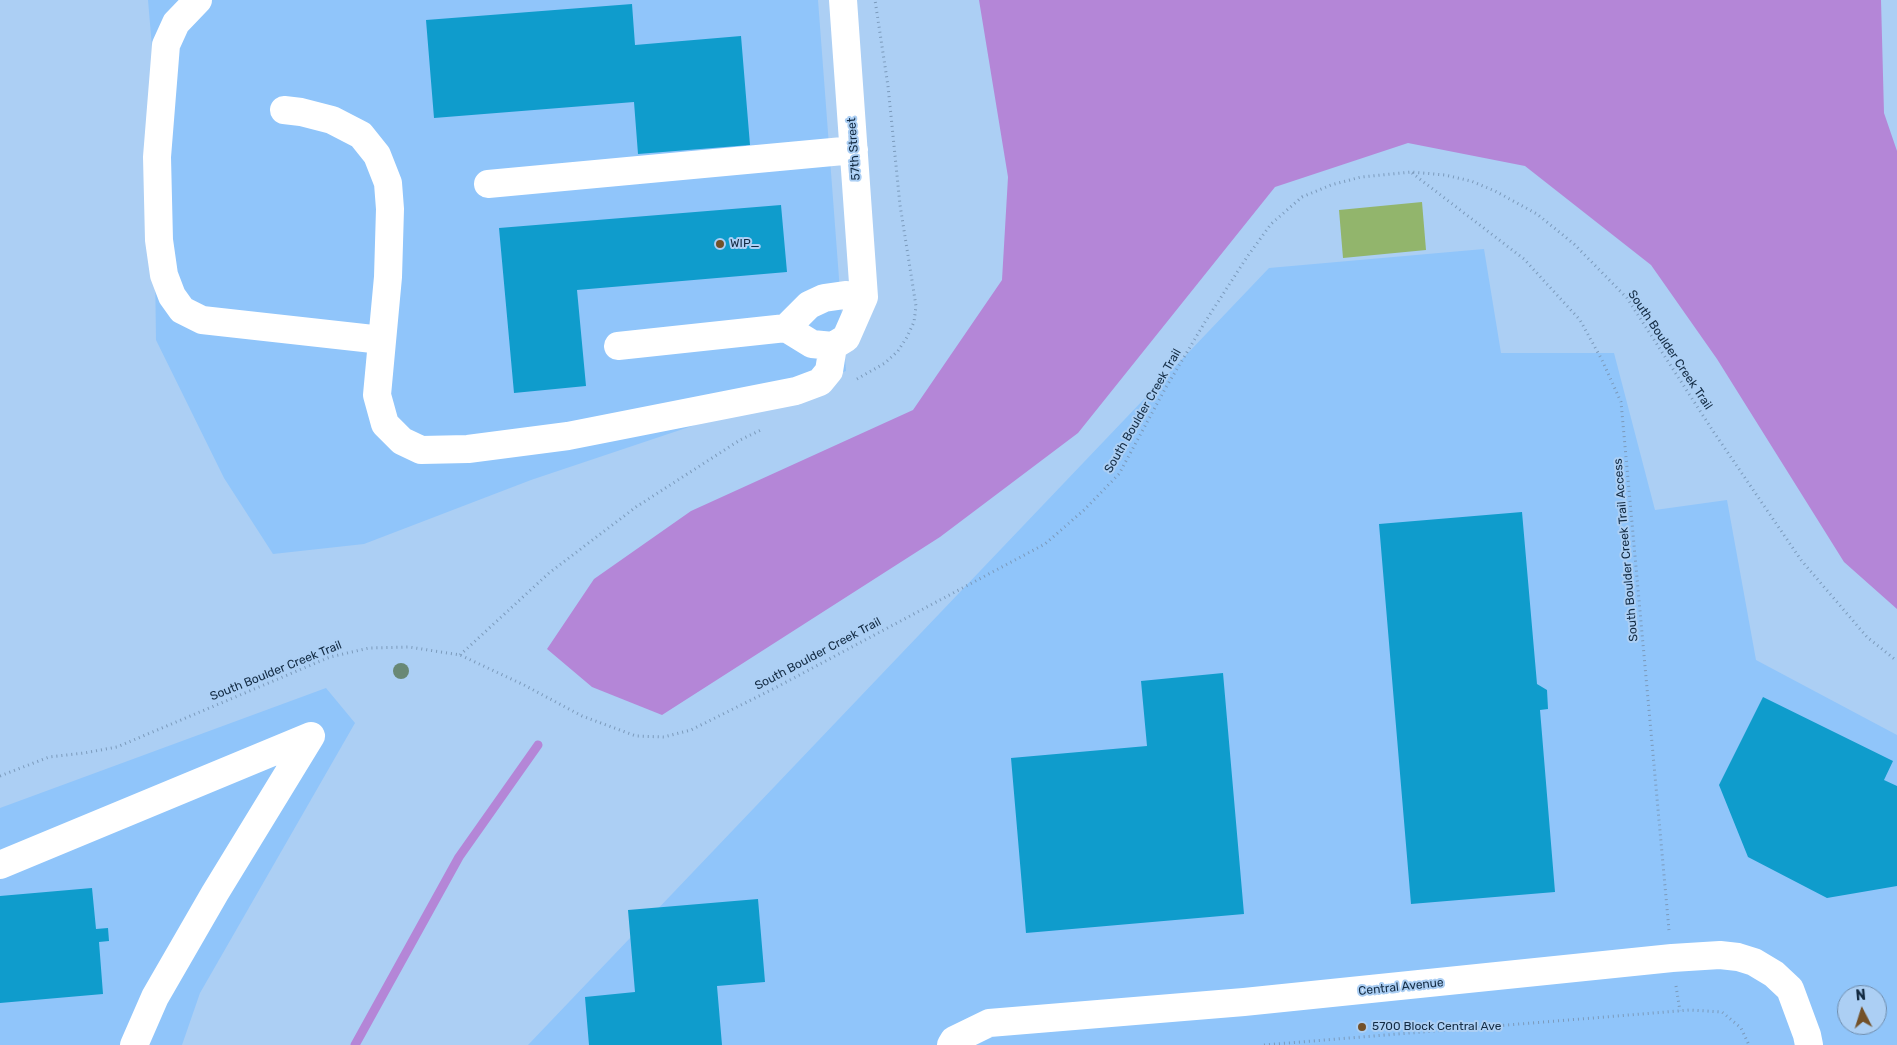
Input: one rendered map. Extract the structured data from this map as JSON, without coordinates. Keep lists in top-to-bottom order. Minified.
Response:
{"streets":{"street":["57th Street","Central Avenue"],"path":["South Boulder Creek Trail","South Boulder Creek Trail Access"]},"crossings":[["South Boulder Creek Trail","South Boulder Creek Trail Access"],["South Boulder Creek Trail Access","Central Avenue"]],"places":["WIP_","5700 Block Central Ave"],"north":"top"}
